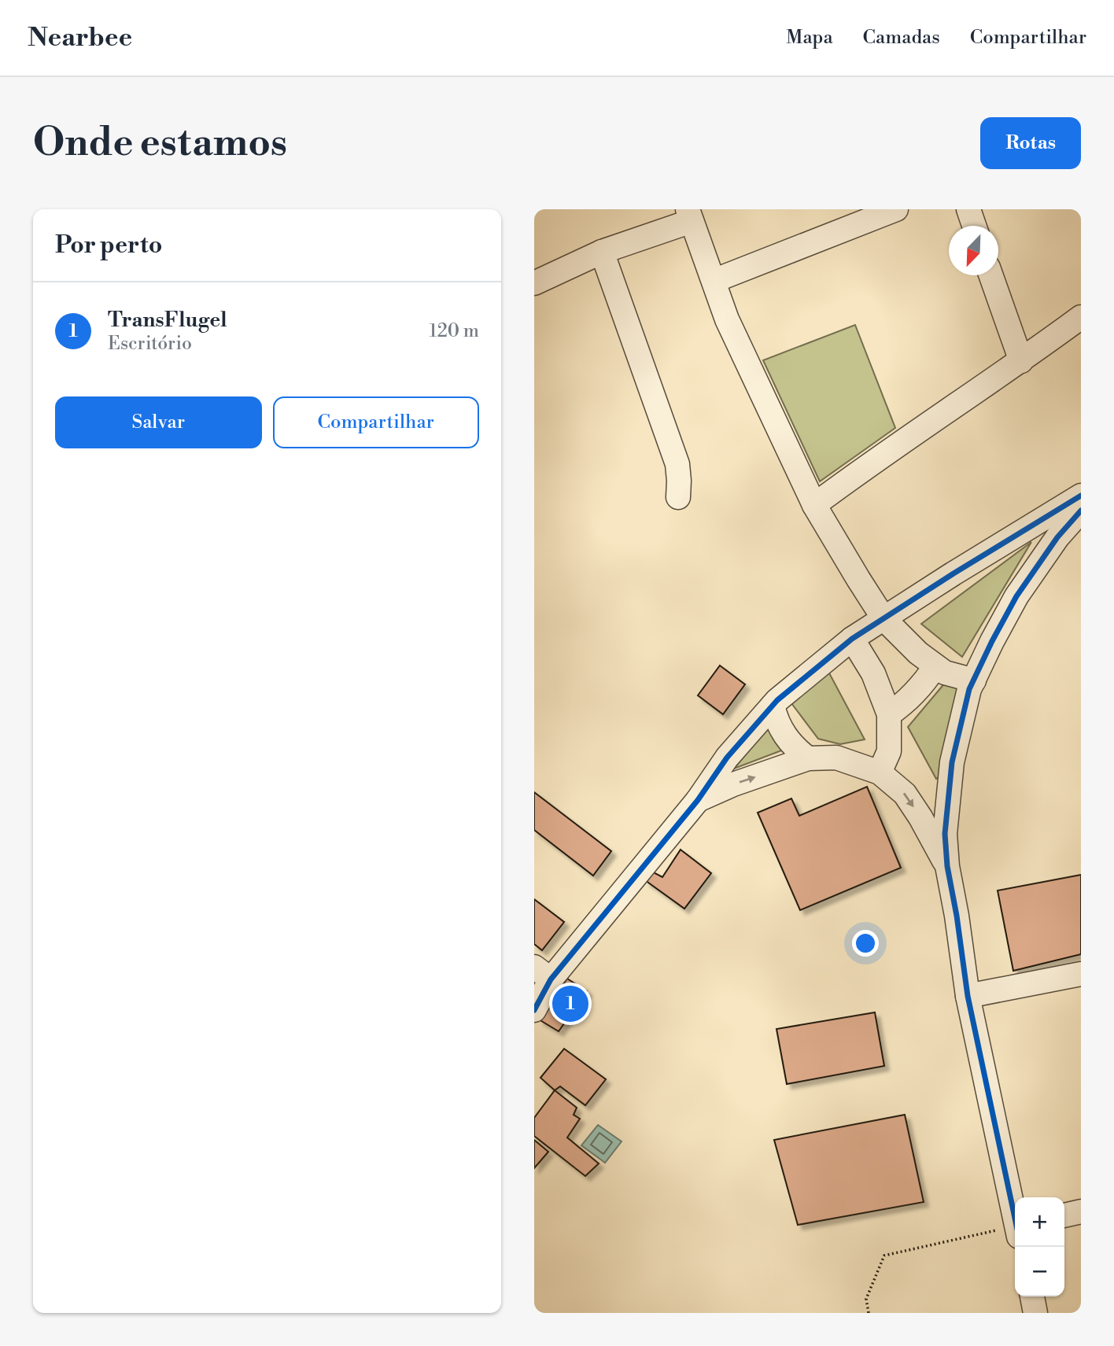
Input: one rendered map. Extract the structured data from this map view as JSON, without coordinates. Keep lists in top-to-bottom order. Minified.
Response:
{"north":"bottom left","page":{"header":"Nearbee","nav":["Mapa","Camadas","Compartilhar"],"buttons":["Rotas",["Salvar","Compartilhar"]],"title":"Onde estamos","heading":"Por perto","list":[{"mark":"1","name":"TransFlugel","note":"Escritório","value":"120 m"}],"pins":"1","map_buttons":["+","−"]}}
